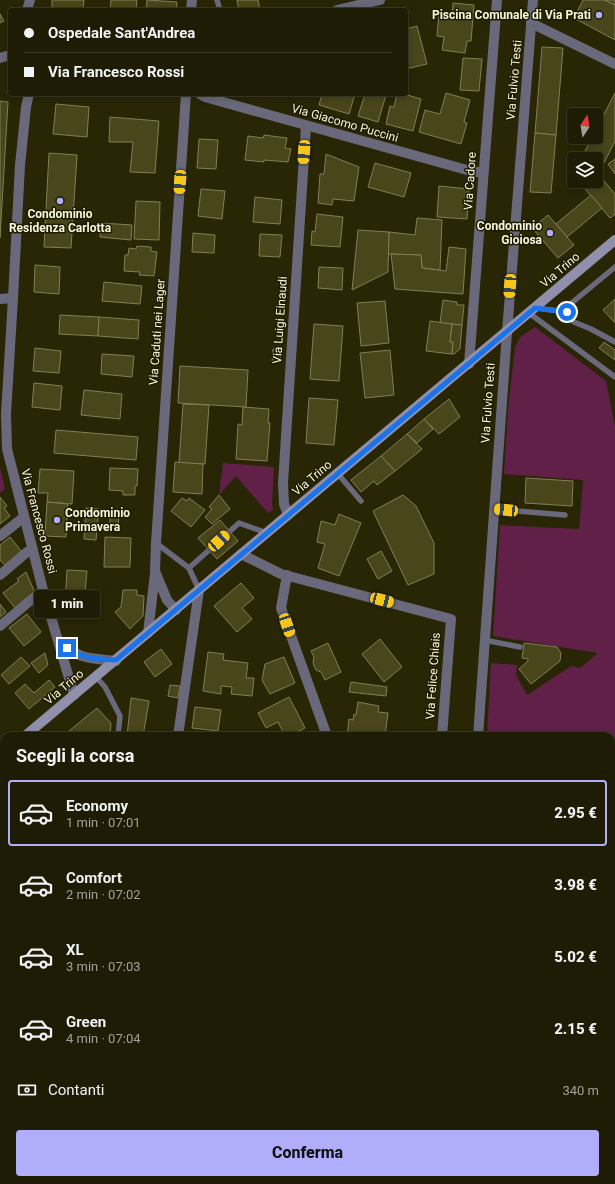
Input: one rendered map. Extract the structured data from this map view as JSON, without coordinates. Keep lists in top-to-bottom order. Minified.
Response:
{"streets":{"main road":["Via Trino"],"street":["Via Fulvio Testi","Via Giacomo Puccini","Via Cadore","Via Luigi Einaudi","Via Caduti nei Lager","Via Francesco Rossi","Via Felice Chiais"]},"crossings":[["Via Fulvio Testi","Via Trino"],["Via Giacomo Puccini","Via Cadore"],["Via Giacomo Puccini","Via Luigi Einaudi"],["Via Cadore","Via Trino"],["Via Trino","Via Luigi Einaudi"],["Via Trino","Via Caduti nei Lager"],["Via Trino","Via Francesco Rossi"]],"places":["Piscina Comunale di Via Prati","Condominio Residenza Carlotta","Condominio Gioiosa","Condominio Primavera"],"north":"top","page":{"banner":["Ospedale Sant'Andrea","Via Francesco Rossi"],"bubble":"1 min","heading":"Scegli la corsa","list":[{"name":"Economy","note":"1 min · 07:01","value":"2.95 €"},{"name":"Comfort","note":"2 min · 07:02","value":"3.98 €"},{"name":"XL","note":"3 min · 07:03","value":"5.02 €"},{"name":"Green","note":"4 min · 07:04","value":"2.15 €"}],"pay":["Contanti","340 m"],"buttons":"Conferma"}}
